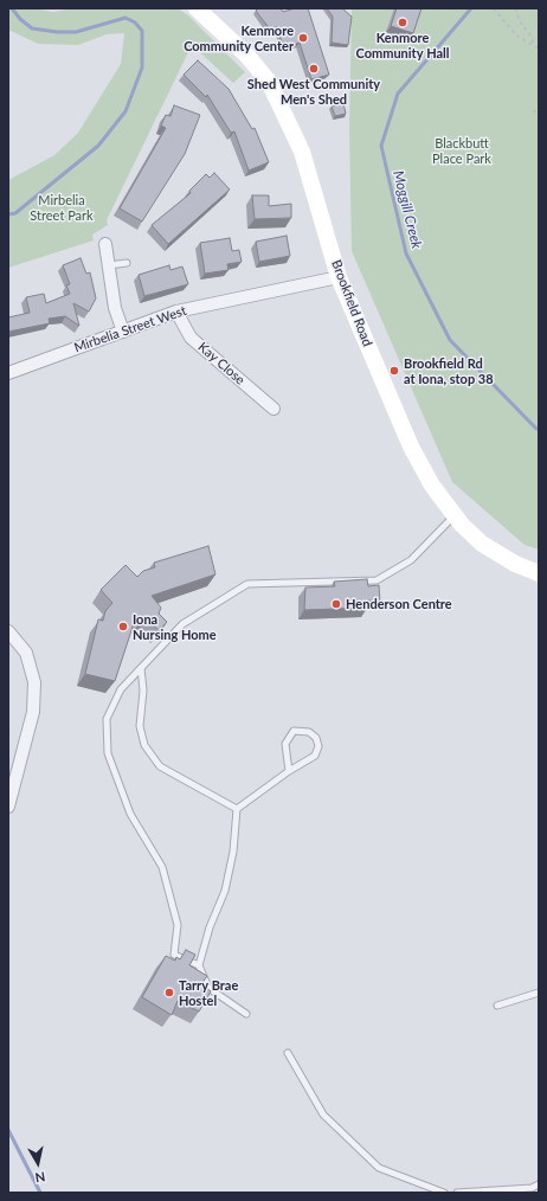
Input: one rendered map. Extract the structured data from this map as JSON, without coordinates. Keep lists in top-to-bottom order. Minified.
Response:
{"streets":{"main road":["Brookfield Road"],"street":["Mirbelia Street West","Kay Close"]},"crossings":[["Brookfield Road","Mirbelia Street West"],["Mirbelia Street West","Kay Close"]],"water":["Moggill Creek"],"parks":["Blackbutt Place Park","Mirbelia Street Park"],"places":["Kenmore Community Hall","Kenmore Community Center","Shed West Community Men's Shed","Brookfield Rd at Iona, stop 38","Henderson Centre","Iona Nursing Home","Tarry Brae Hostel"],"north":"bottom"}
